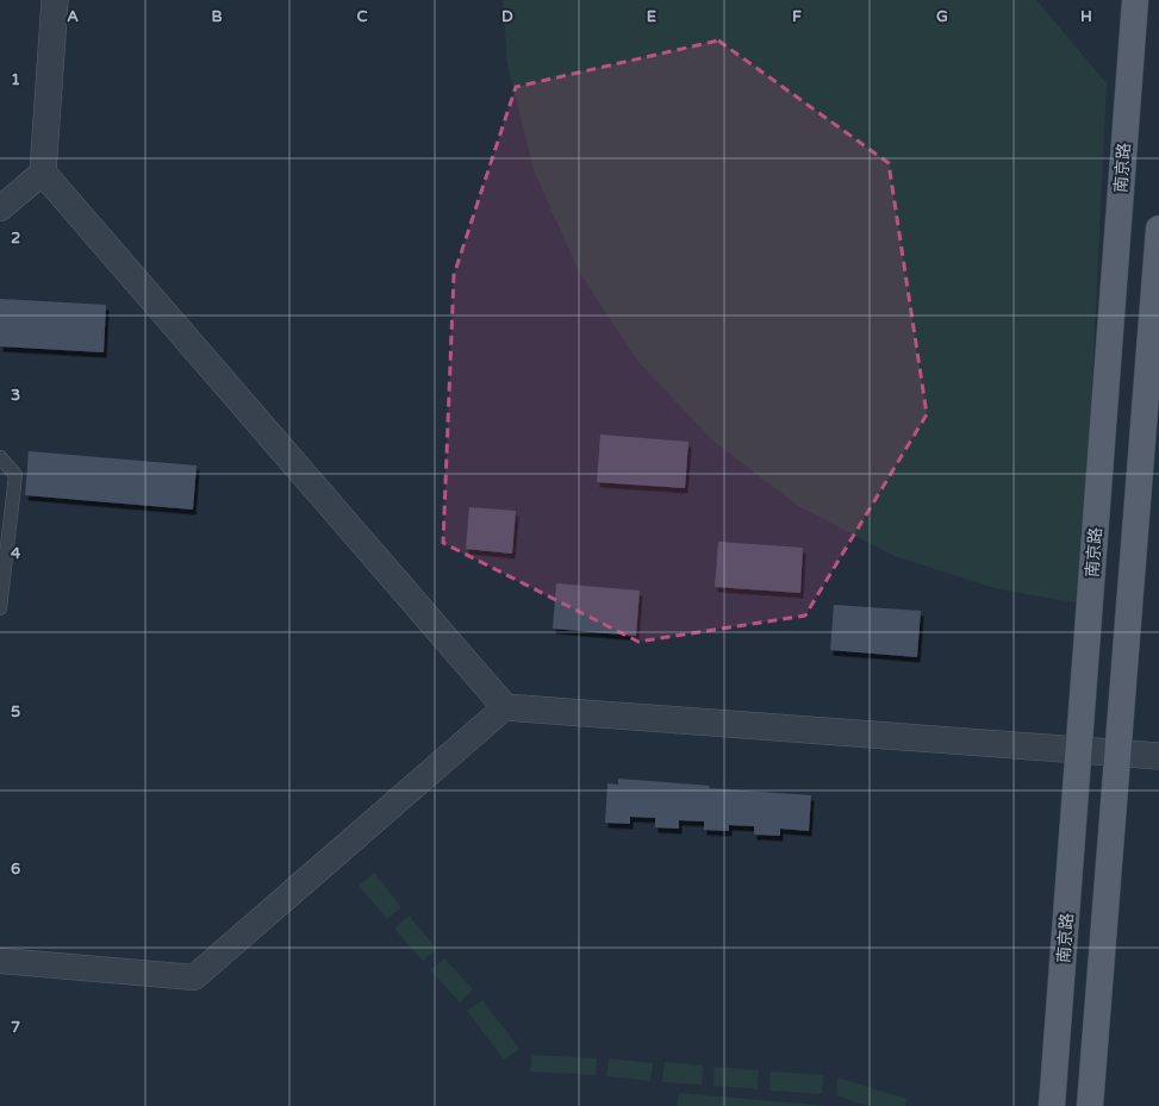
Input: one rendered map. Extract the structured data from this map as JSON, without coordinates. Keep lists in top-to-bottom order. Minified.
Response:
{"streets":{"main road":["南京路"]},"grid":{"columns":["A","B","C","D","E","F","G","H"],"rows":["1","2","3","4","5","6","7"]}}
